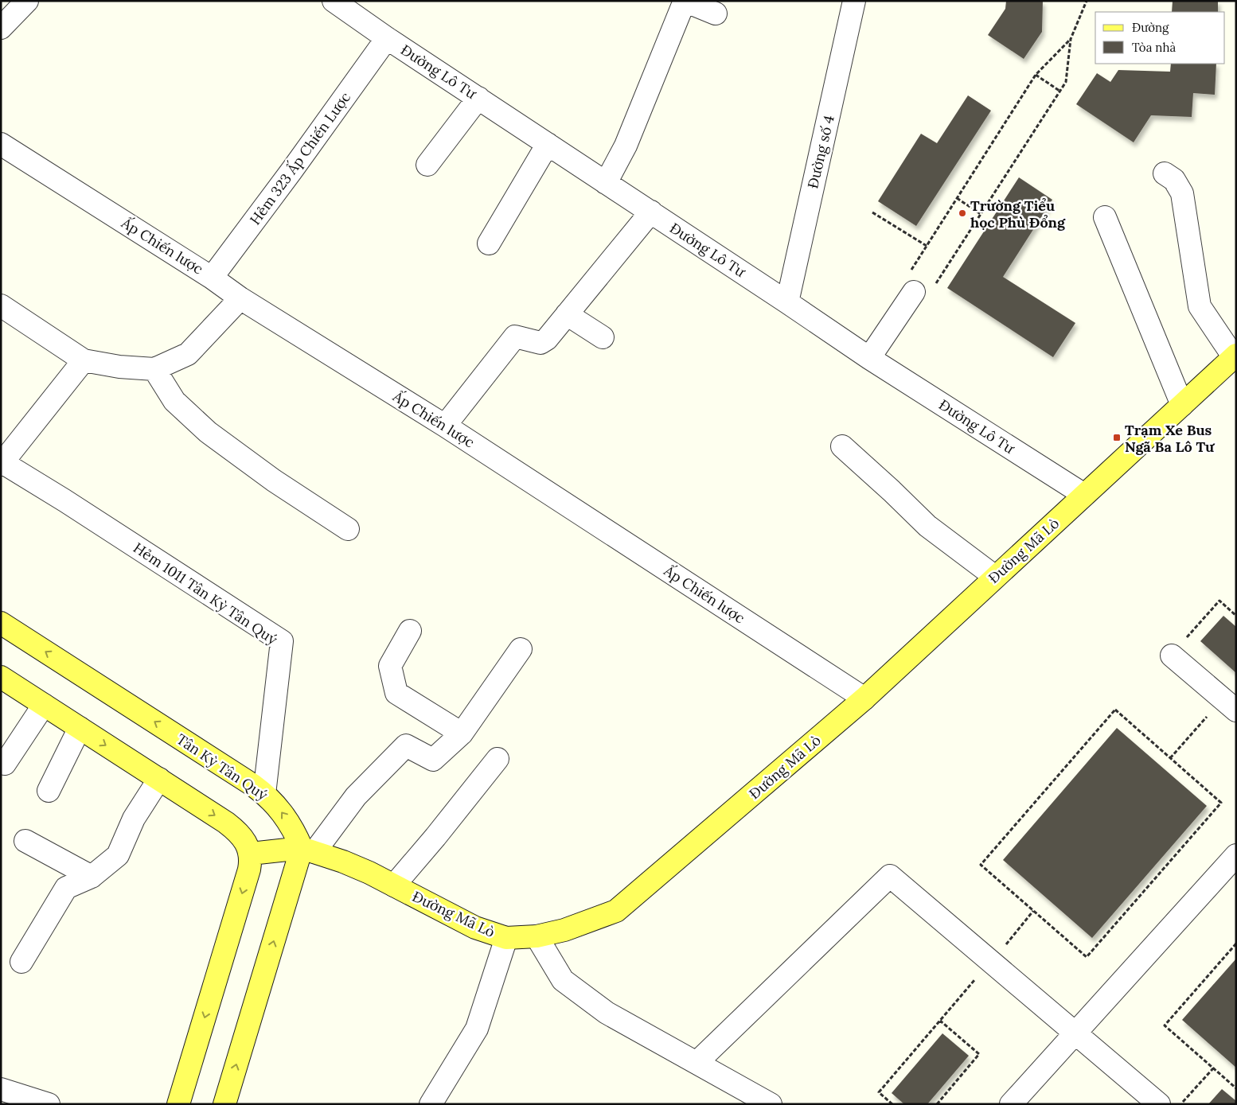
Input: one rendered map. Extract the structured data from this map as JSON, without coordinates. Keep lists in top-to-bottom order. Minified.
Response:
{"streets":{"main road":["Đường Mã Lò","Tân Kỳ Tân Quý"],"street":["Đường Lô Tư","Đường số 4","Hẻm 323 Ấp Chiến Lược","Ấp Chiến lược","Hẻm 1011 Tân Kỳ Tân Quý"]},"crossings":[["Đường Lô Tư","Đường số 4"],["Đường Lô Tư","Hẻm 323 Ấp Chiến Lược"],["Đường Lô Tư","Đường Mã Lò"],["Hẻm 323 Ấp Chiến Lược","Ấp Chiến lược"],["Ấp Chiến lược","Đường Mã Lò"],["Đường Mã Lò","Tân Kỳ Tân Quý"],["Hẻm 1011 Tân Kỳ Tân Quý","Tân Kỳ Tân Quý"]],"places":{"other":["Trường Tiểu học Phù Đổng"],"transit":["Trạm Xe Bus Ngã Ba Lô Tư"]},"legend":["Đường","Tòa nhà"]}
